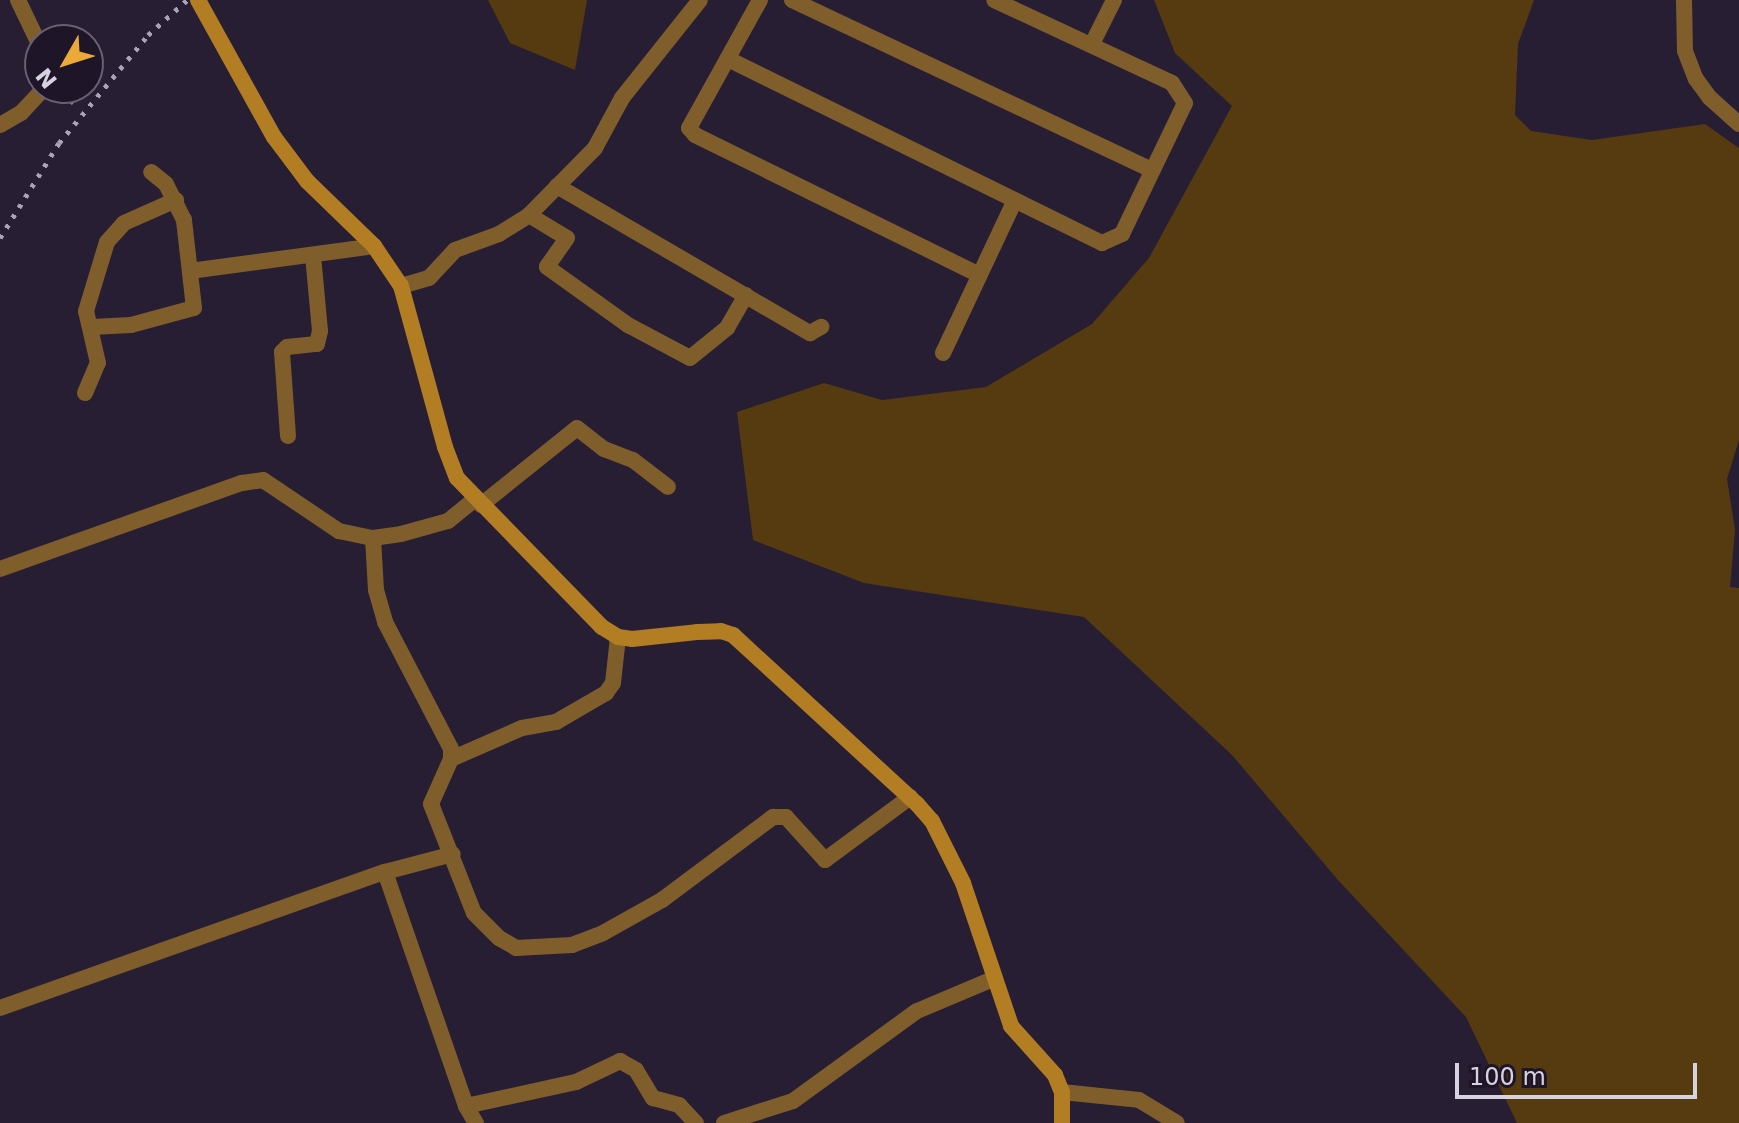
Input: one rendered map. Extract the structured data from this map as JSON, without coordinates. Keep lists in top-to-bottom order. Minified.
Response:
{"scale_bar":"100 m","north":"bottom left"}
